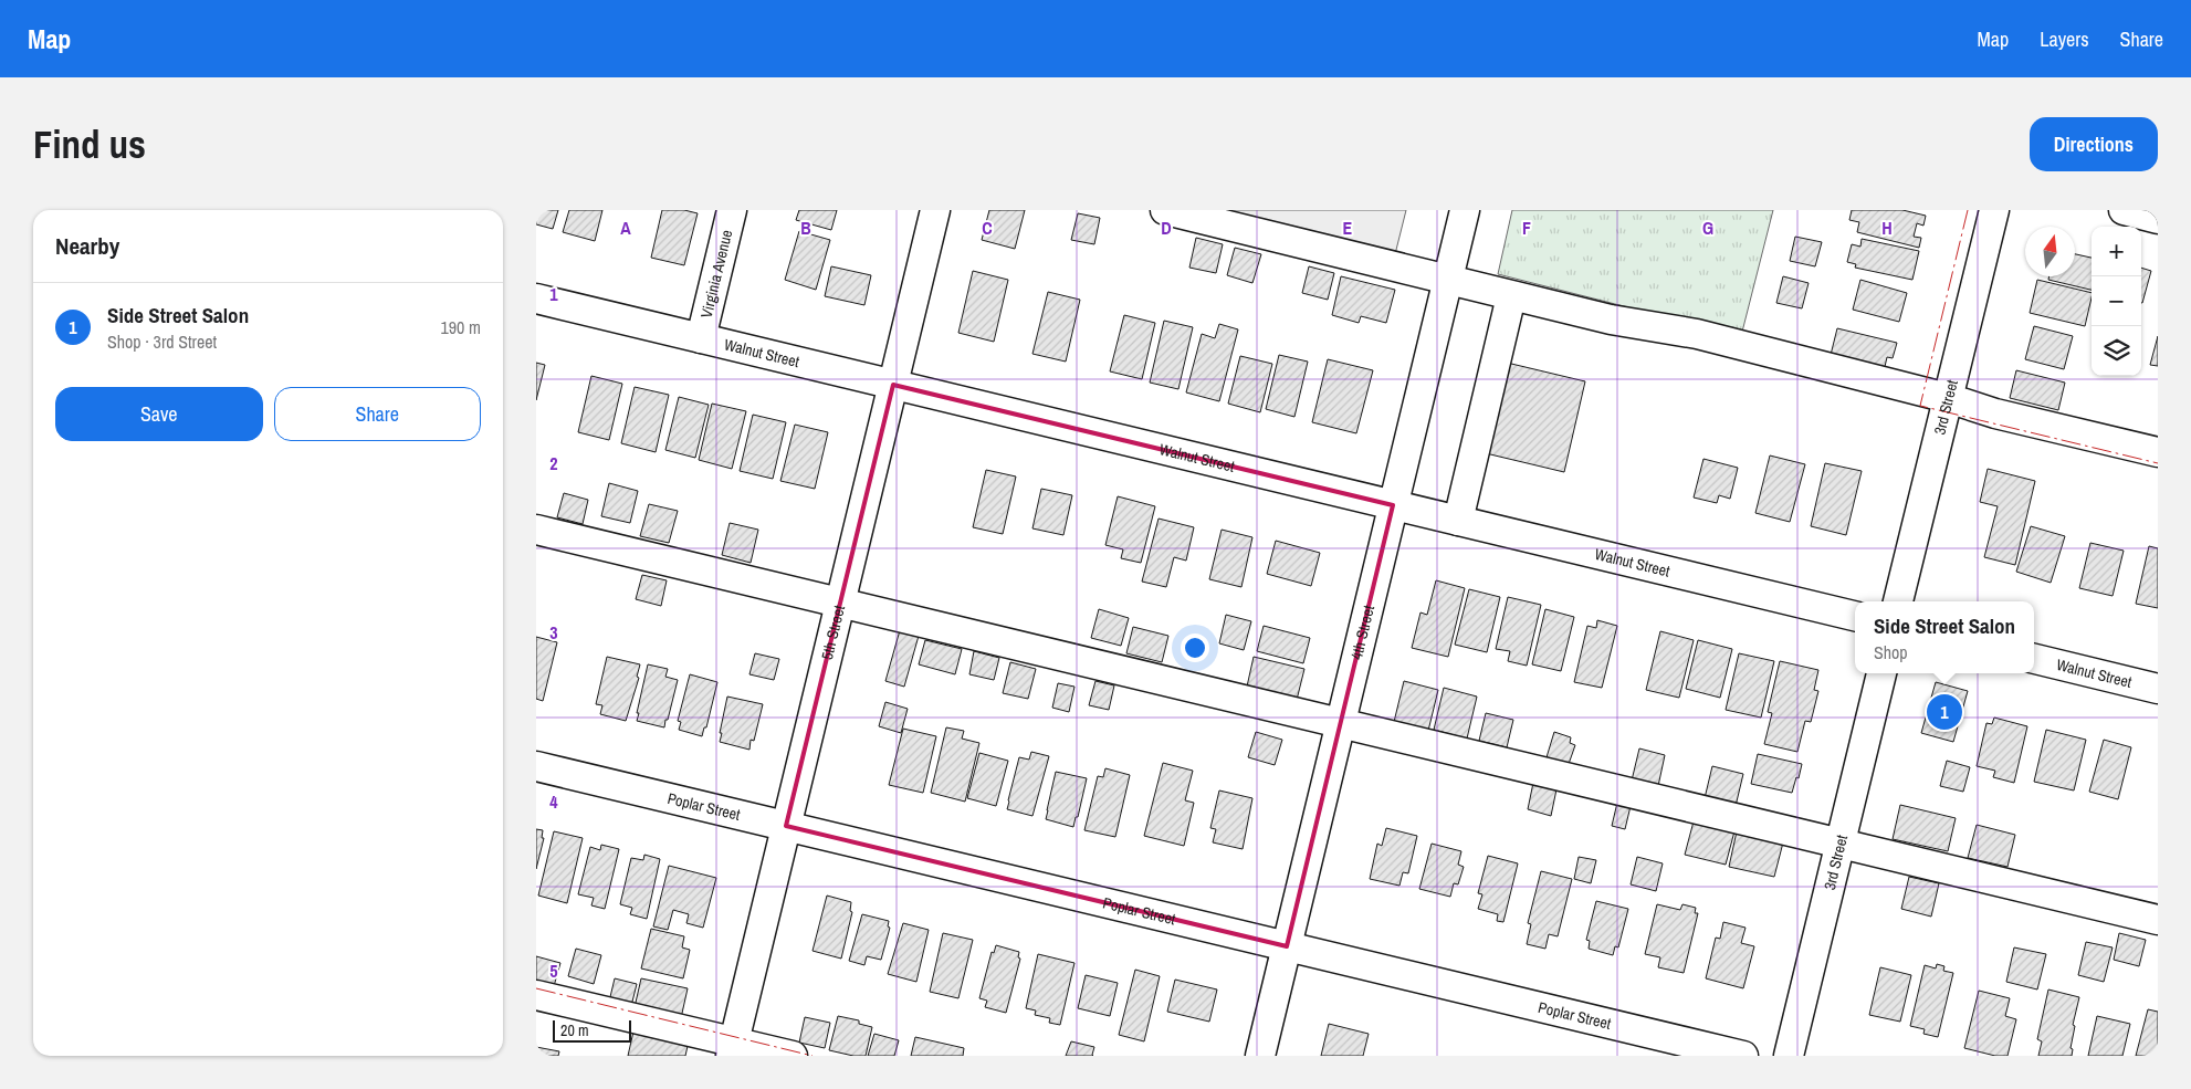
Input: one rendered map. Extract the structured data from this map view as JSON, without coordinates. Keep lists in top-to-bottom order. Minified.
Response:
{"streets":{"street":["Virginia Avenue","Walnut Street","3rd Street","5th Street","4th Street","Poplar Street"]},"crossings":[["Virginia Avenue","Walnut Street"],["Walnut Street","5th Street"],["Walnut Street","4th Street"],["5th Street","Poplar Street"],["4th Street","Poplar Street"]],"scale_bar":"20 m","north":"top","page":{"header":"Map","nav":["Map","Layers","Share"],"buttons":["Directions",["Save","Share"]],"title":"Find us","heading":"Nearby","map_buttons":["+","−"],"list":[{"mark":"1","name":"Side Street Salon","note":"Shop · 3rd Street","value":"190 m"}],"popup":["Side Street Salon","Shop"],"pins":"1","scale":"20 m"},"grid":{"columns":["A","B","C","D","E","F","G","H"],"rows":["1","2","3","4","5"]}}
